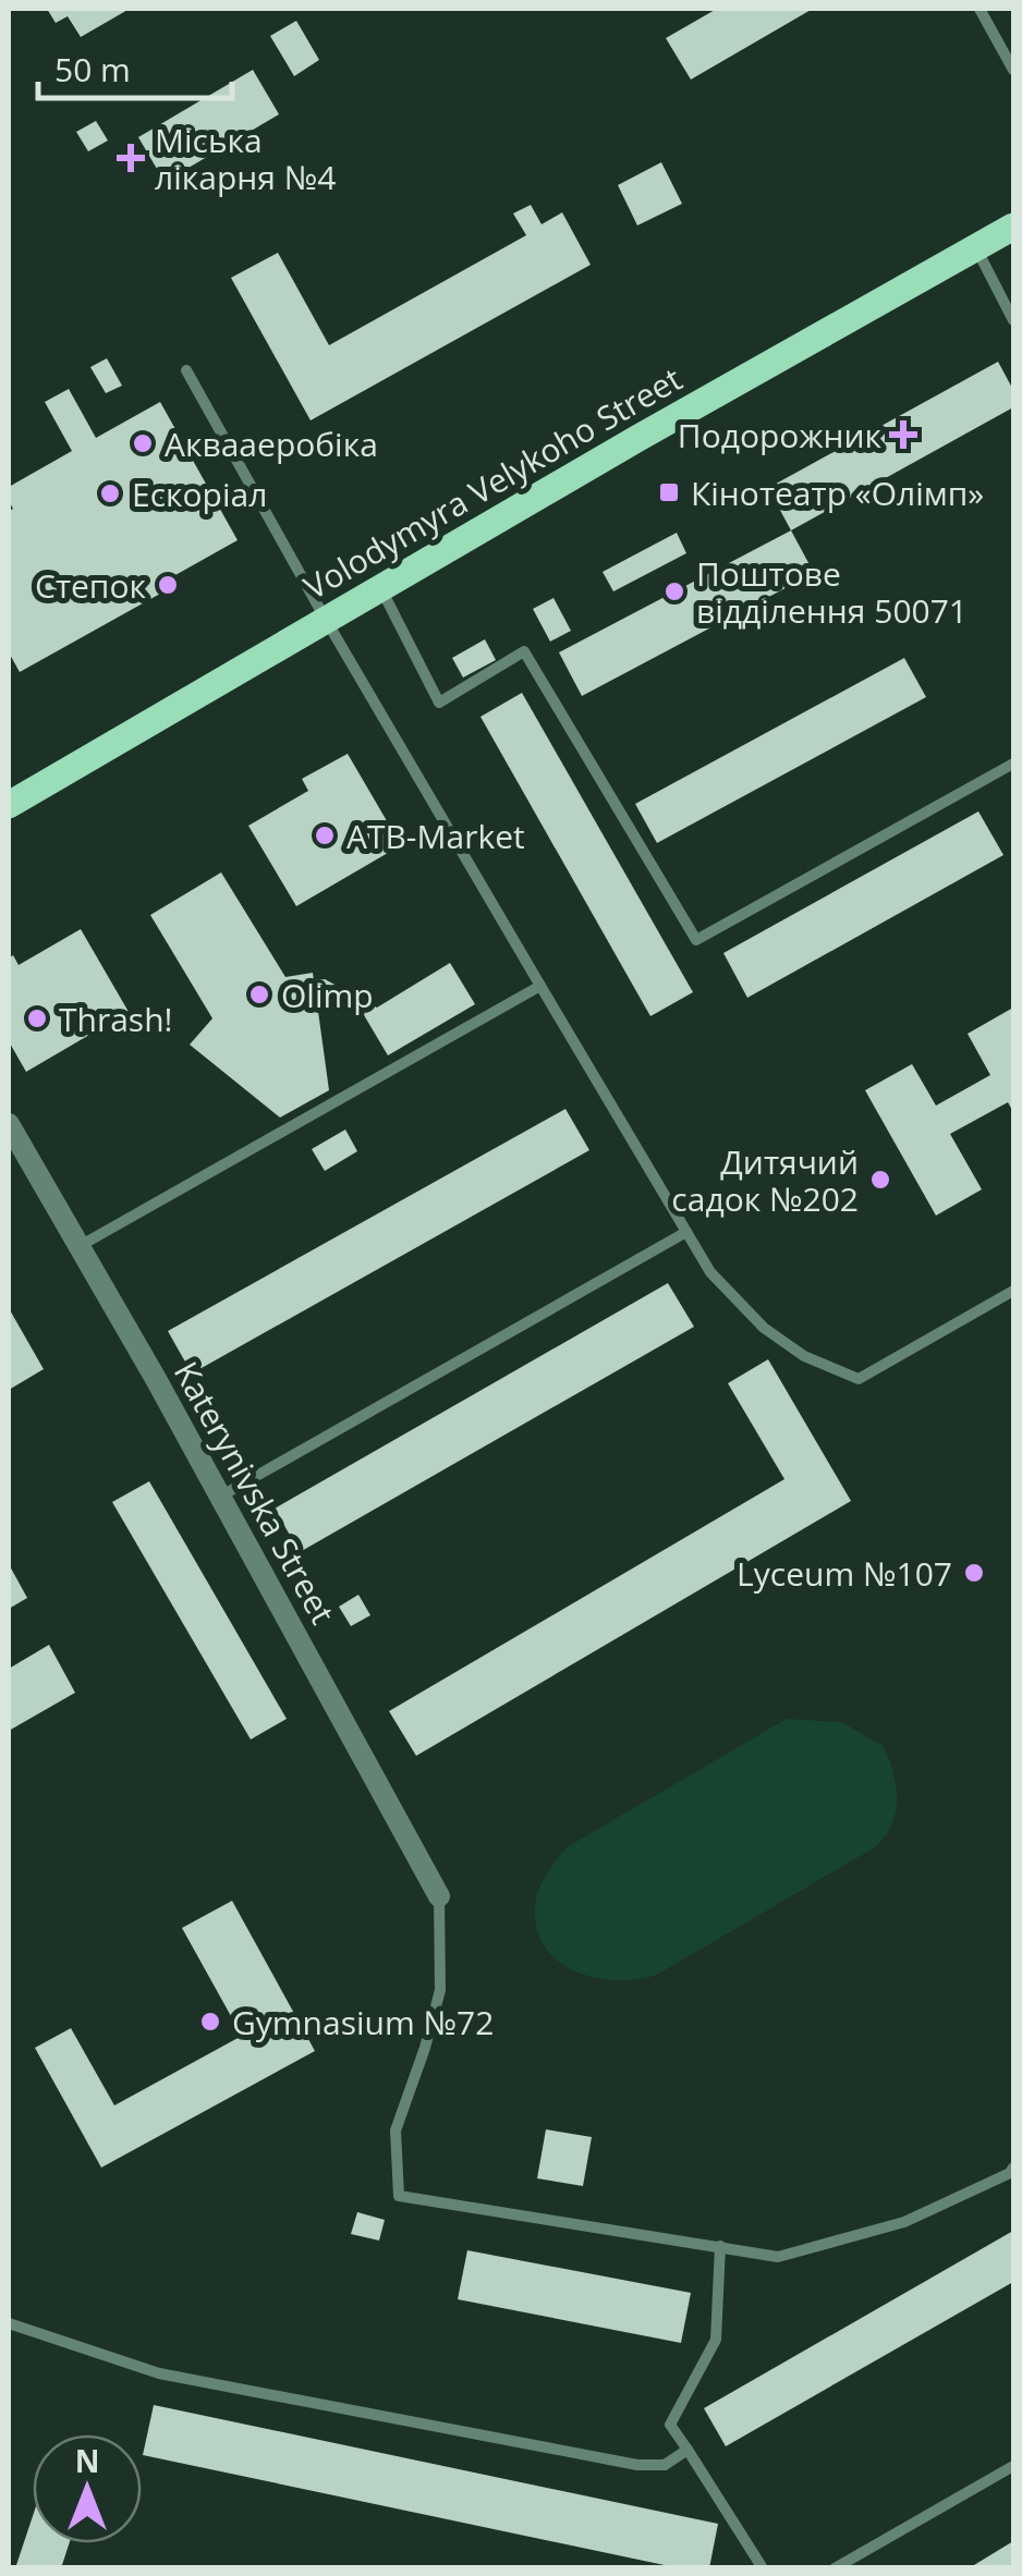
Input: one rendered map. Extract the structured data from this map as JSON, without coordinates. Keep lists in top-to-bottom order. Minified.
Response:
{"streets":{"main road":["Volodymyra Velykoho Street"],"street":["Katerynivska Street"]},"places":{"health":["Міська лікарня №4","Подорожник"],"other":["Аквааеробіка","Ескоріал","Степок","Поштове відділення 50071","ATB-Market","Olimp","Thrash!","Дитячий садок №202","Lyceum №107","Gymnasium №72"],"transit":["Кінотеатр «Олімп»"]},"scale_bar":"50 m","north":"top"}
